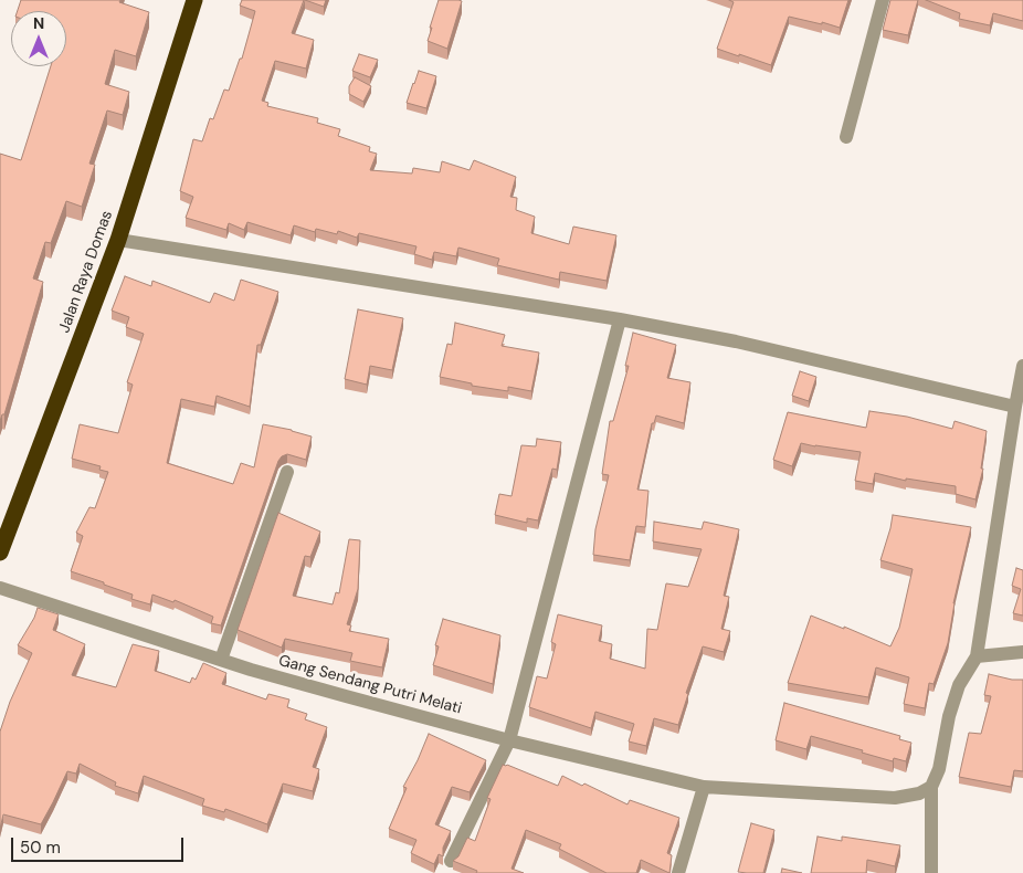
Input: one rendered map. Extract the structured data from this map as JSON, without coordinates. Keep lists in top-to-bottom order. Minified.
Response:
{"streets":{"highway":["Jalan Raya Domas"],"street":["Gang Sendang Putri Melati"]},"scale_bar":"50 m","north":"top"}
